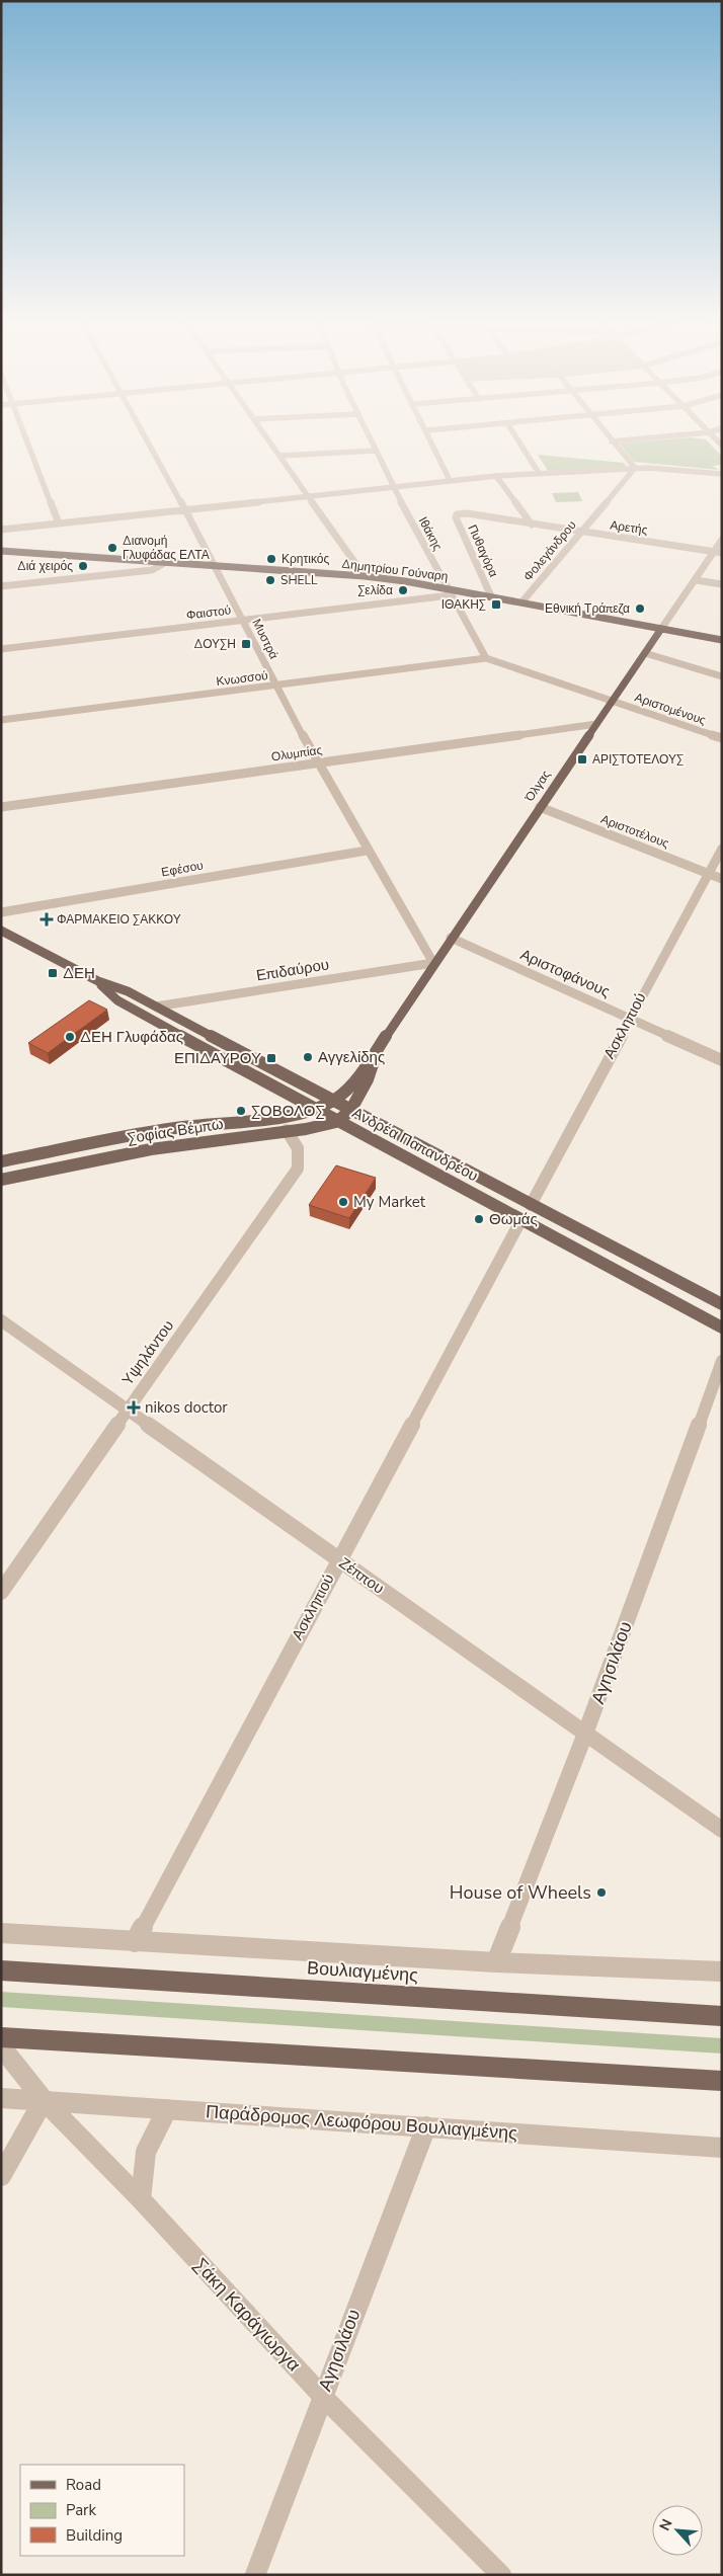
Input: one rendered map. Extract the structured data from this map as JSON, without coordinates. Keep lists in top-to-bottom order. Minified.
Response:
{"streets":{"main road":["Δημητρίου Γούναρη","Όλγας","Σοφίας Βέμπω","Ανδρέα Παπανδρέου","Βουλιαγμένης"],"street":["Αρετής","Ιθάκης","Πυθαγόρα","Φολεγάνδρου","Φαιστού","Μυστρά","Κνωσσού","Αριστομένους","Ολυμπίας","Αριστοτέλους","Εφέσου","Επιδαύρου","Αριστοφάνους","Ασκληπιού","Υψηλάντου","Ζέππου","Αγησιλάου","Παράδρομος Λεωφόρου Βουλιαγμένης","Σάκη Καράγιωργα"]},"crossings":[["Αρετής","Πυθαγόρα"],["Αρετής","Φολεγάνδρου"],["Αρετής","Όλγας"],["Ιθάκης","Δημητρίου Γούναρη"],["Ιθάκης","Φαιστού"],["Ιθάκης","Κνωσσού"],["Πυθαγόρα","Δημητρίου Γούναρη"],["Φολεγάνδρου","Δημητρίου Γούναρη"],["Δημητρίου Γούναρη","Φαιστού"],["Δημητρίου Γούναρη","Μυστρά"],["Δημητρίου Γούναρη","Όλγας"],["Φαιστού","Μυστρά"],["Μυστρά","Κνωσσού"],["Μυστρά","Ολυμπίας"],["Μυστρά","Όλγας"],["Μυστρά","Εφέσου"],["Μυστρά","Επιδαύρου"],["Αριστομένους","Όλγας"],["Ολυμπίας","Όλγας"],["Όλγας","Αριστοτέλους"],["Όλγας","Επιδαύρου"],["Όλγας","Αριστοφάνους"],["Όλγας","Σοφίας Βέμπω"],["Όλγας","Ανδρέα Παπανδρέου"],["Αριστοτέλους","Ασκληπιού"],["Επιδαύρου","Ανδρέα Παπανδρέου"],["Αριστοφάνους","Ασκληπιού"],["Ασκληπιού","Ανδρέα Παπανδρέου"],["Ασκληπιού","Ζέππου"],["Σοφίας Βέμπω","Ανδρέα Παπανδρέου"],["Σοφίας Βέμπω","Υψηλάντου"],["Υψηλάντου","Ζέππου"],["Ζέππου","Αγησιλάου"],["Αγησιλάου","Παράδρομος Λεωφόρου Βουλιαγμένης"],["Αγησιλάου","Σάκη Καράγιωργα"],["Παράδρομος Λεωφόρου Βουλιαγμένης","Σάκη Καράγιωργα"]],"places":{"other":["Διανομή Γλυφάδας ΕΛΤΑ","Κρητικός","Διά χειρός","SHELL","Σελίδα","Εθνική Τράπεζα","ΔΕΗ Γλυφάδας","Αγγελίδης","ΣΟΒΟΛΟΣ","My Market","Θωμάς","House of Wheels"],"transit":["ΙΘΑΚΗΣ","ΔΟΥΣΗ","ΑΡΙΣΤΟΤΕΛΟΥΣ","ΔΕΗ","ΕΠΙΔΑΥΡΟΥ"],"health":["ΦΑΡΜΑΚΕΙΟ ΣΑΚΚΟΥ","nikos doctor"]},"legend":["Road","Park","Building"],"north":"top left"}
